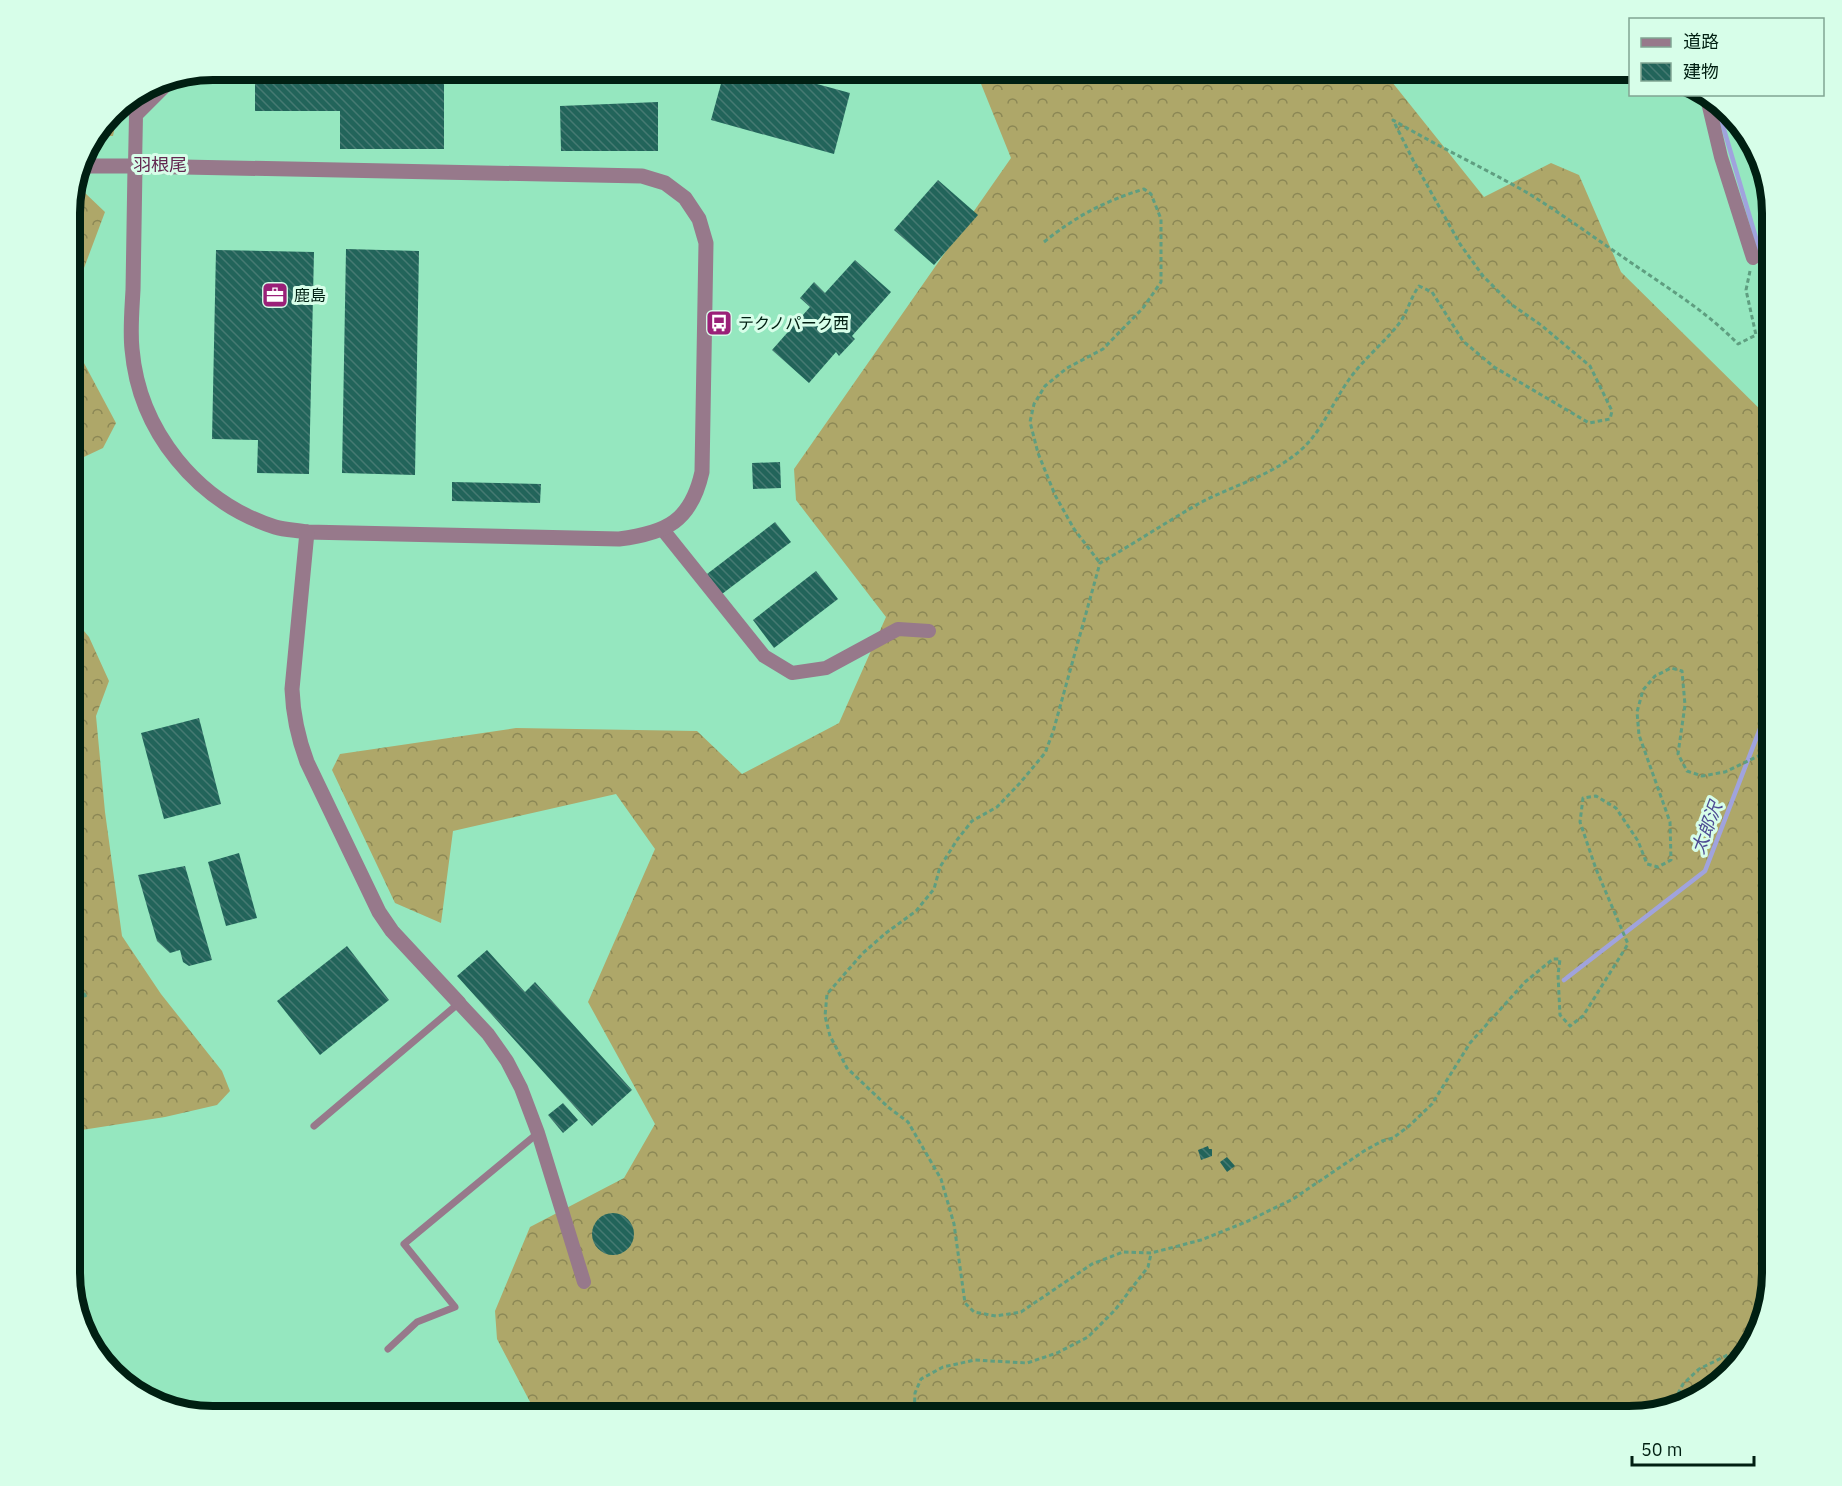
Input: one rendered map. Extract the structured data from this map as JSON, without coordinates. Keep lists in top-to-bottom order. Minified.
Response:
{"districts":["羽根尾"],"water":["太郎沢"],"places":{"office":["鹿島"],"bus stop":["テクノパーク西"]},"legend":["道路","建物"],"scale_bar":"50 m"}
